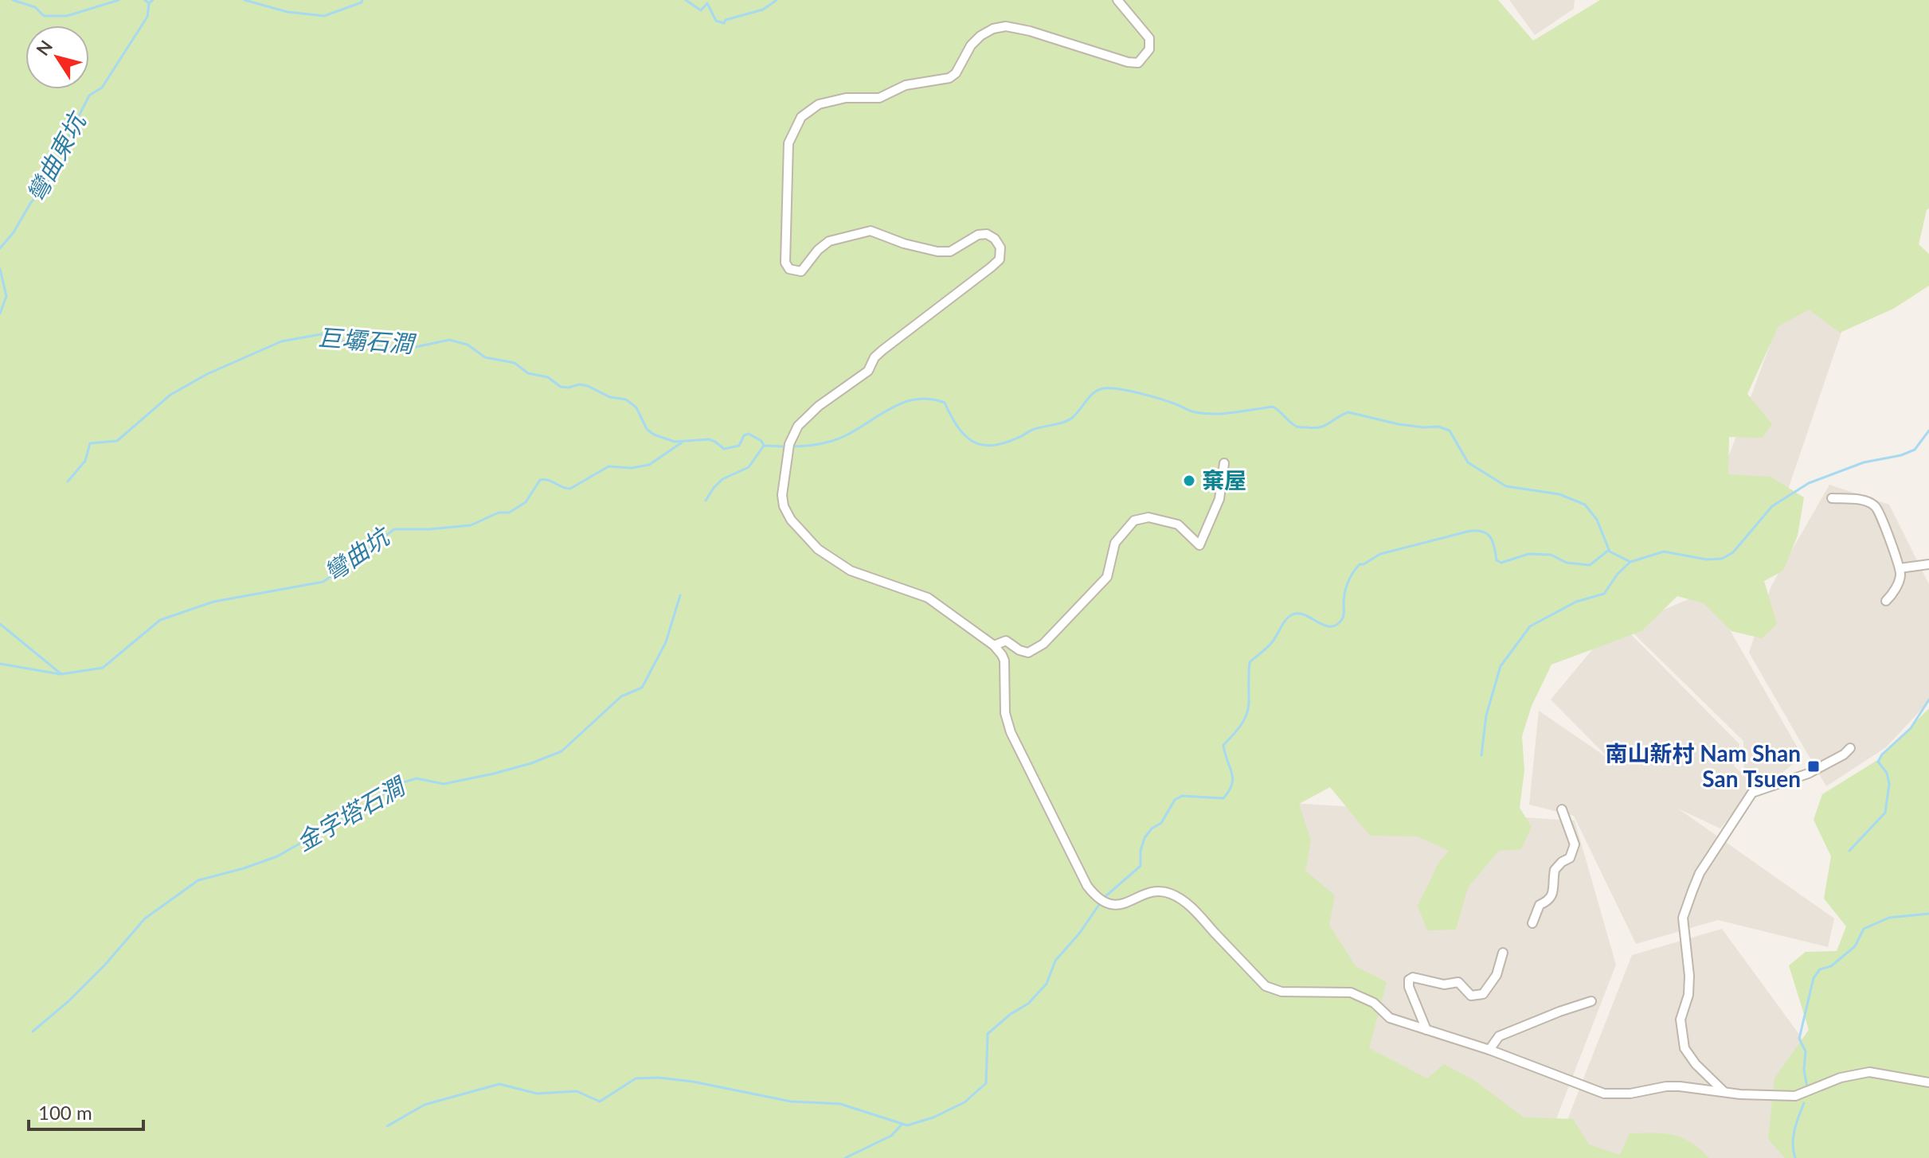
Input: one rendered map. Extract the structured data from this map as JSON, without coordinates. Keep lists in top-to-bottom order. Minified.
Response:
{"water":["彎曲東坑","巨壩石澗","彎曲坑","金字塔石澗"],"places":{"other":["棄屋"],"transit":["南山新村 Nam Shan San Tsuen"]},"scale_bar":"100 m","north":"top left"}
